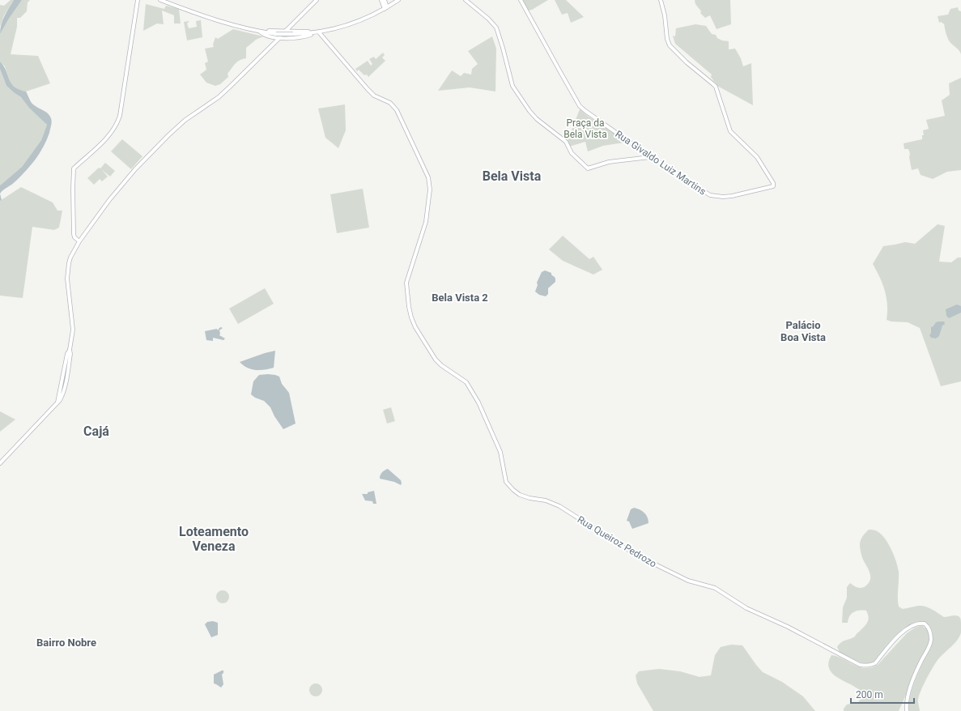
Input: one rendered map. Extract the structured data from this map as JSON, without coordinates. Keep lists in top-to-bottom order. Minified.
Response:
{"streets":{"street":["Rua Givaldo Luiz Martins","Rua Queiroz Pedrozo"]},"districts":["Bela Vista","Bela Vista 2","Palácio Boa Vista","Cajá","Loteamento Veneza","Bairro Nobre"],"parks":["Praça da Bela Vista"],"scale_bar":"200 m"}
